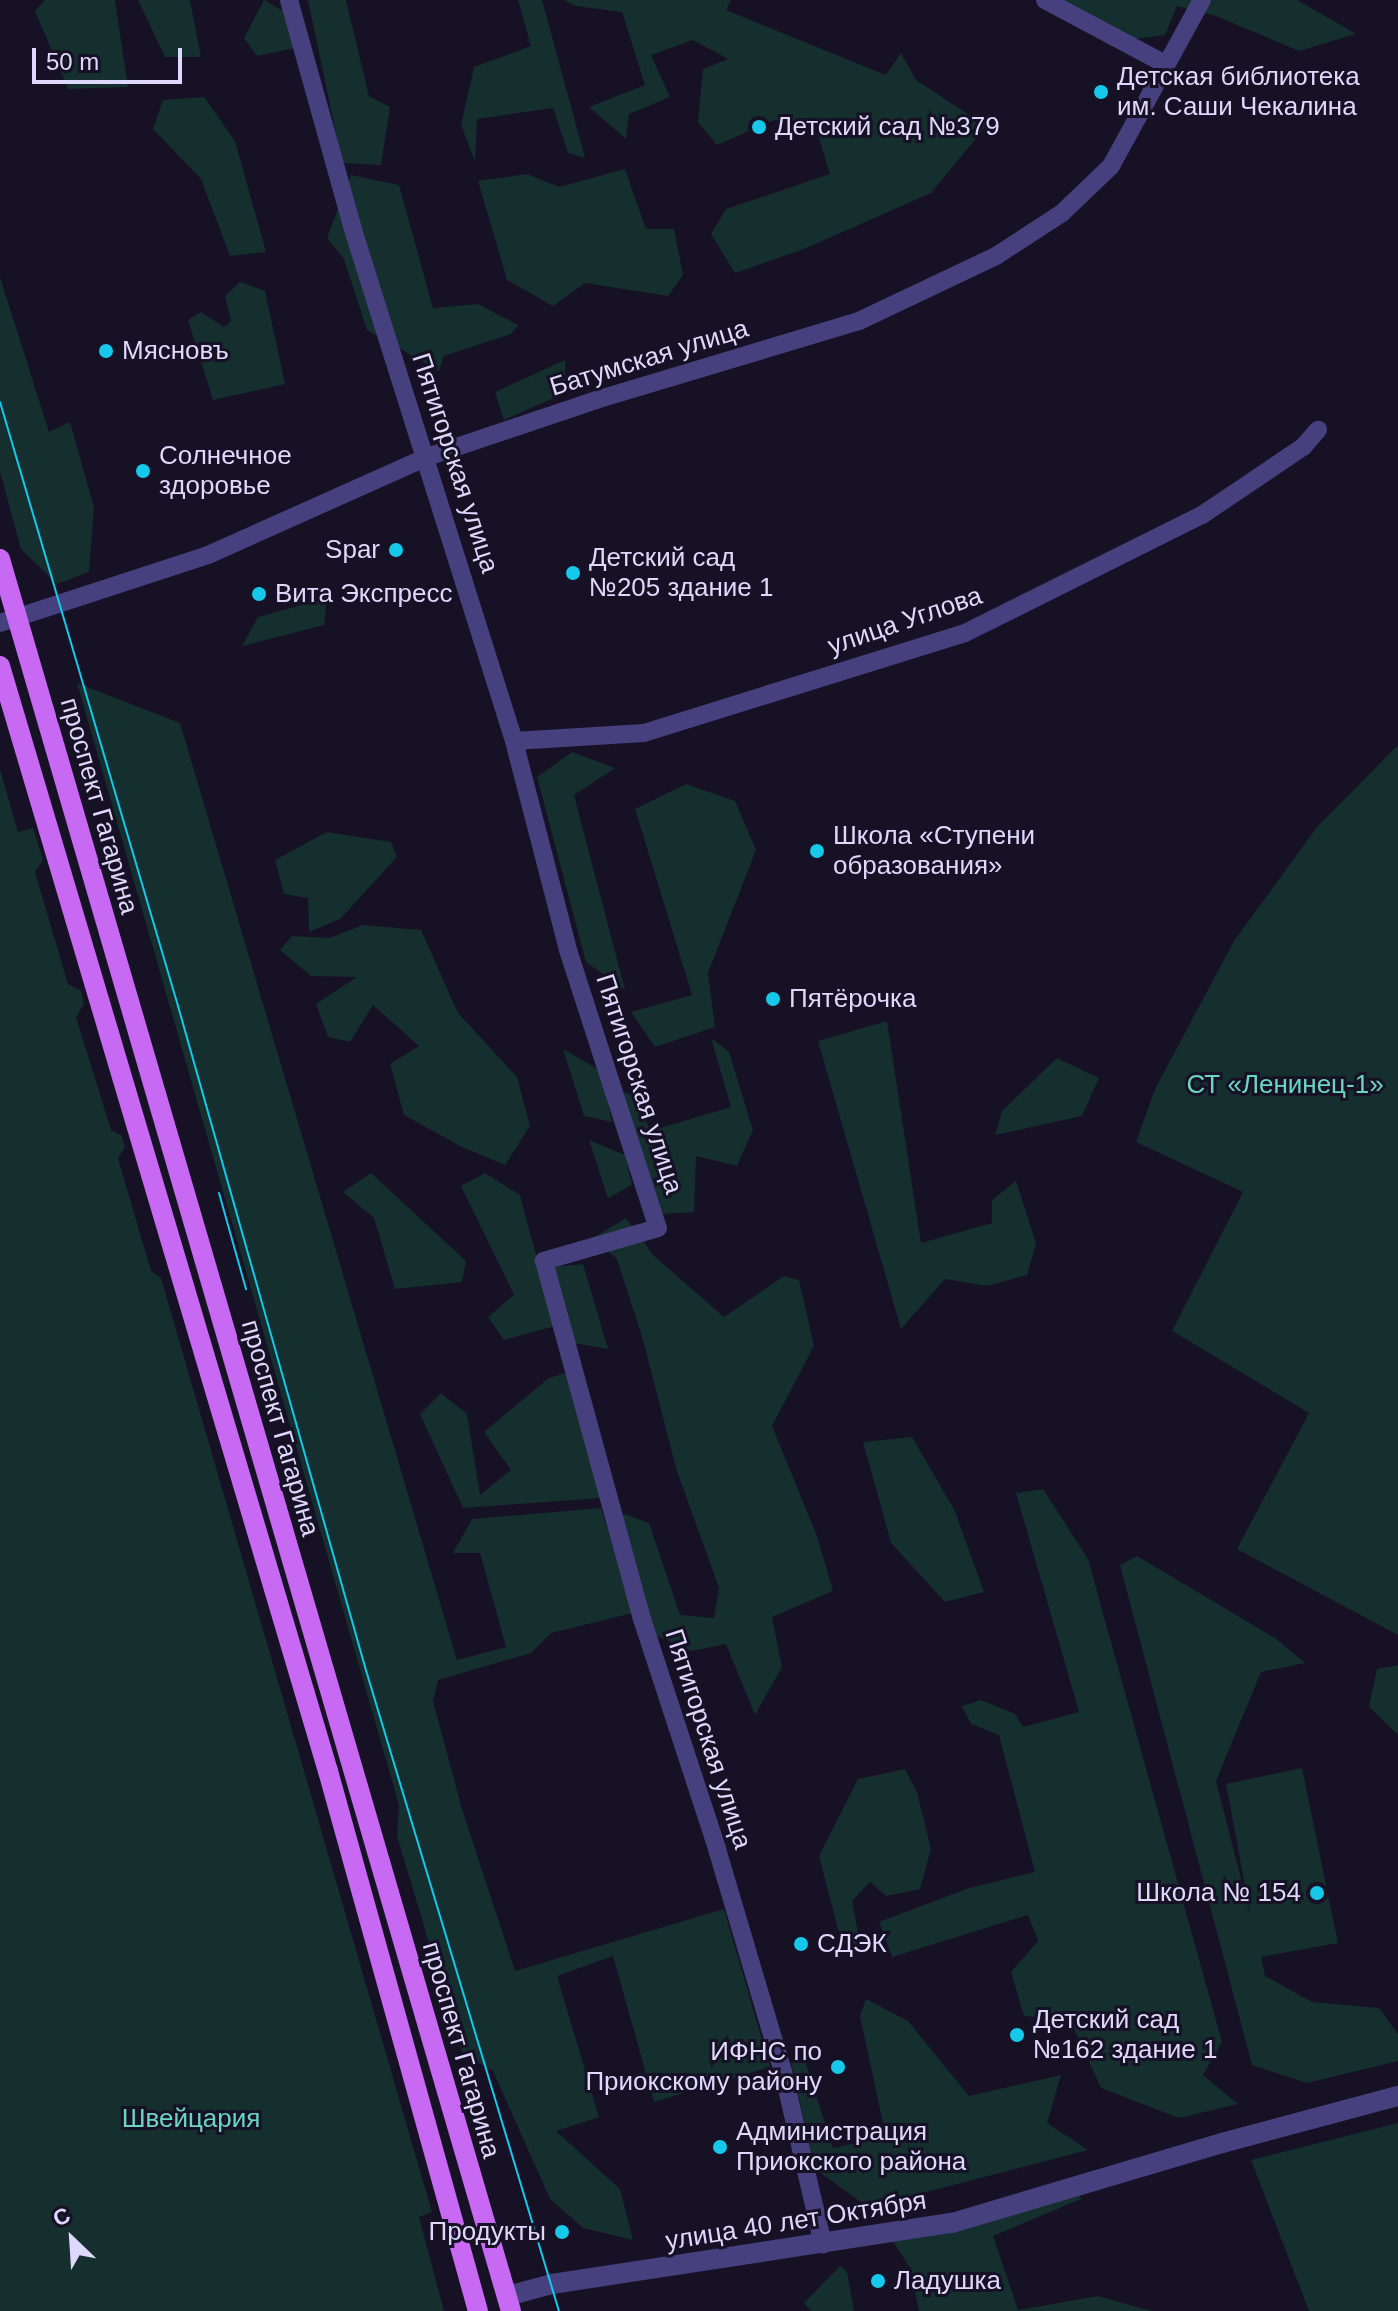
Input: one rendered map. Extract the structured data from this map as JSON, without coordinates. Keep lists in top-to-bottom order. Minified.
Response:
{"streets":{"main road":["проспект Гагарина","улица 40 лет Октября"],"street":["Батумская улица","Пятигорская улица","улица Углова"]},"crossings":[["Батумская улица","Пятигорская улица"],["Батумская улица","проспект Гагарина"],["Пятигорская улица","улица Углова"],["Пятигорская улица","улица 40 лет Октября"],["проспект Гагарина","улица 40 лет Октября"]],"parks":["СТ «Ленинец-1»","Швейцария"],"places":["Детская библиотека им. Саши Чекалина","Детский сад №379","Мясновъ","Солнечное здоровье","Spar","Детский сад №205 здание 1","Вита Экспресс","Школа «Ступени образования»","Пятёрочка","Школа № 154","СДЭК","Детский сад №162 здание 1","ИФНС по Приокскому району","Администрация Приокского района","Продукты","Ладушка"],"scale_bar":"50 m","north":"top left"}
